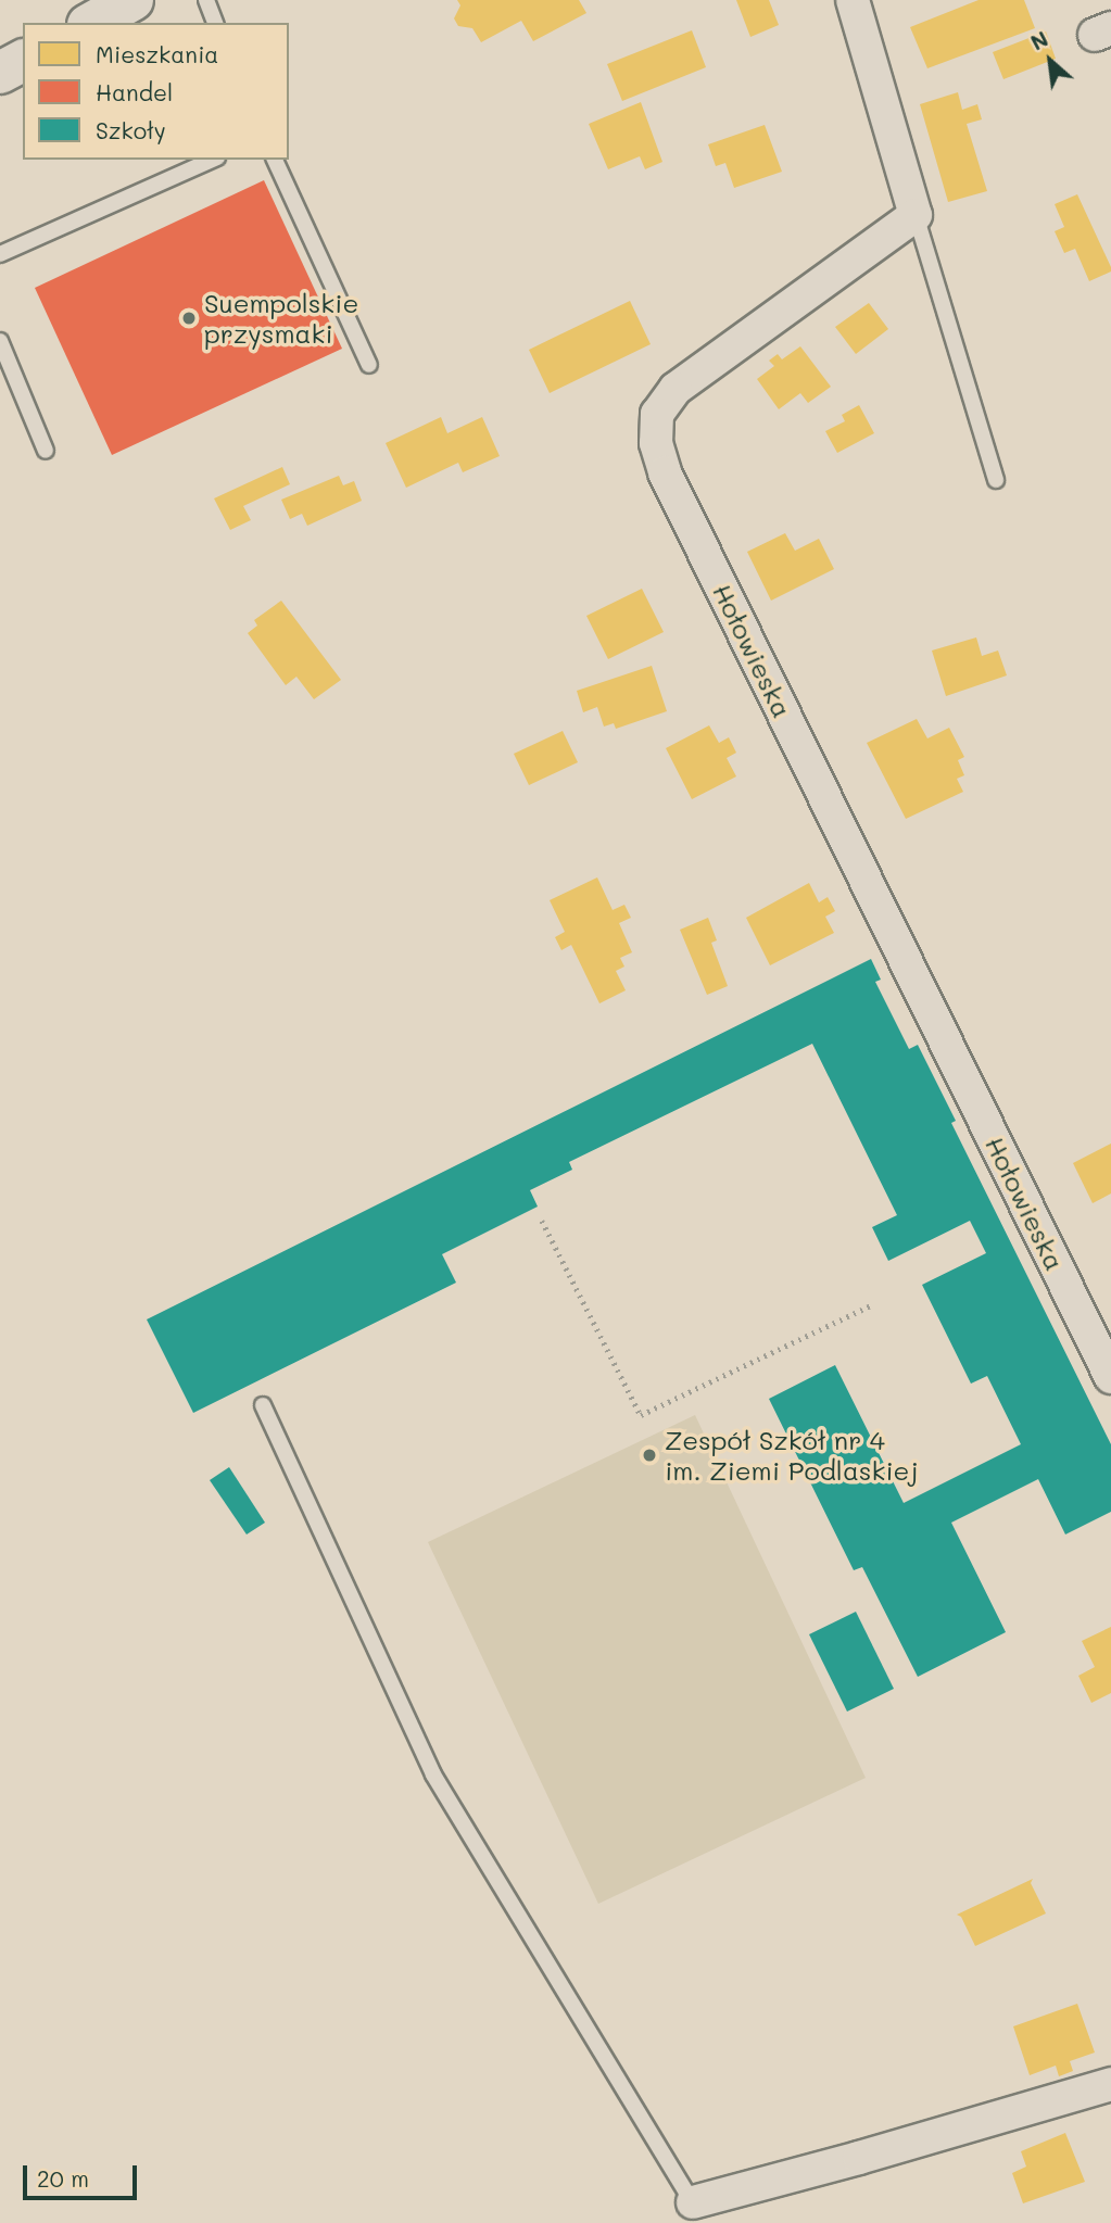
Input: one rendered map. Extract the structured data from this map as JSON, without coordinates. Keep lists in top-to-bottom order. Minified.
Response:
{"streets":{"street":["Hołowieska"]},"places":["Suempolskie przysmaki","Zespół Szkół nr 4 im. Ziemi Podlaskiej"],"legend":["Mieszkania","Handel","Szkoły"],"scale_bar":"20 m","north":"top left"}
